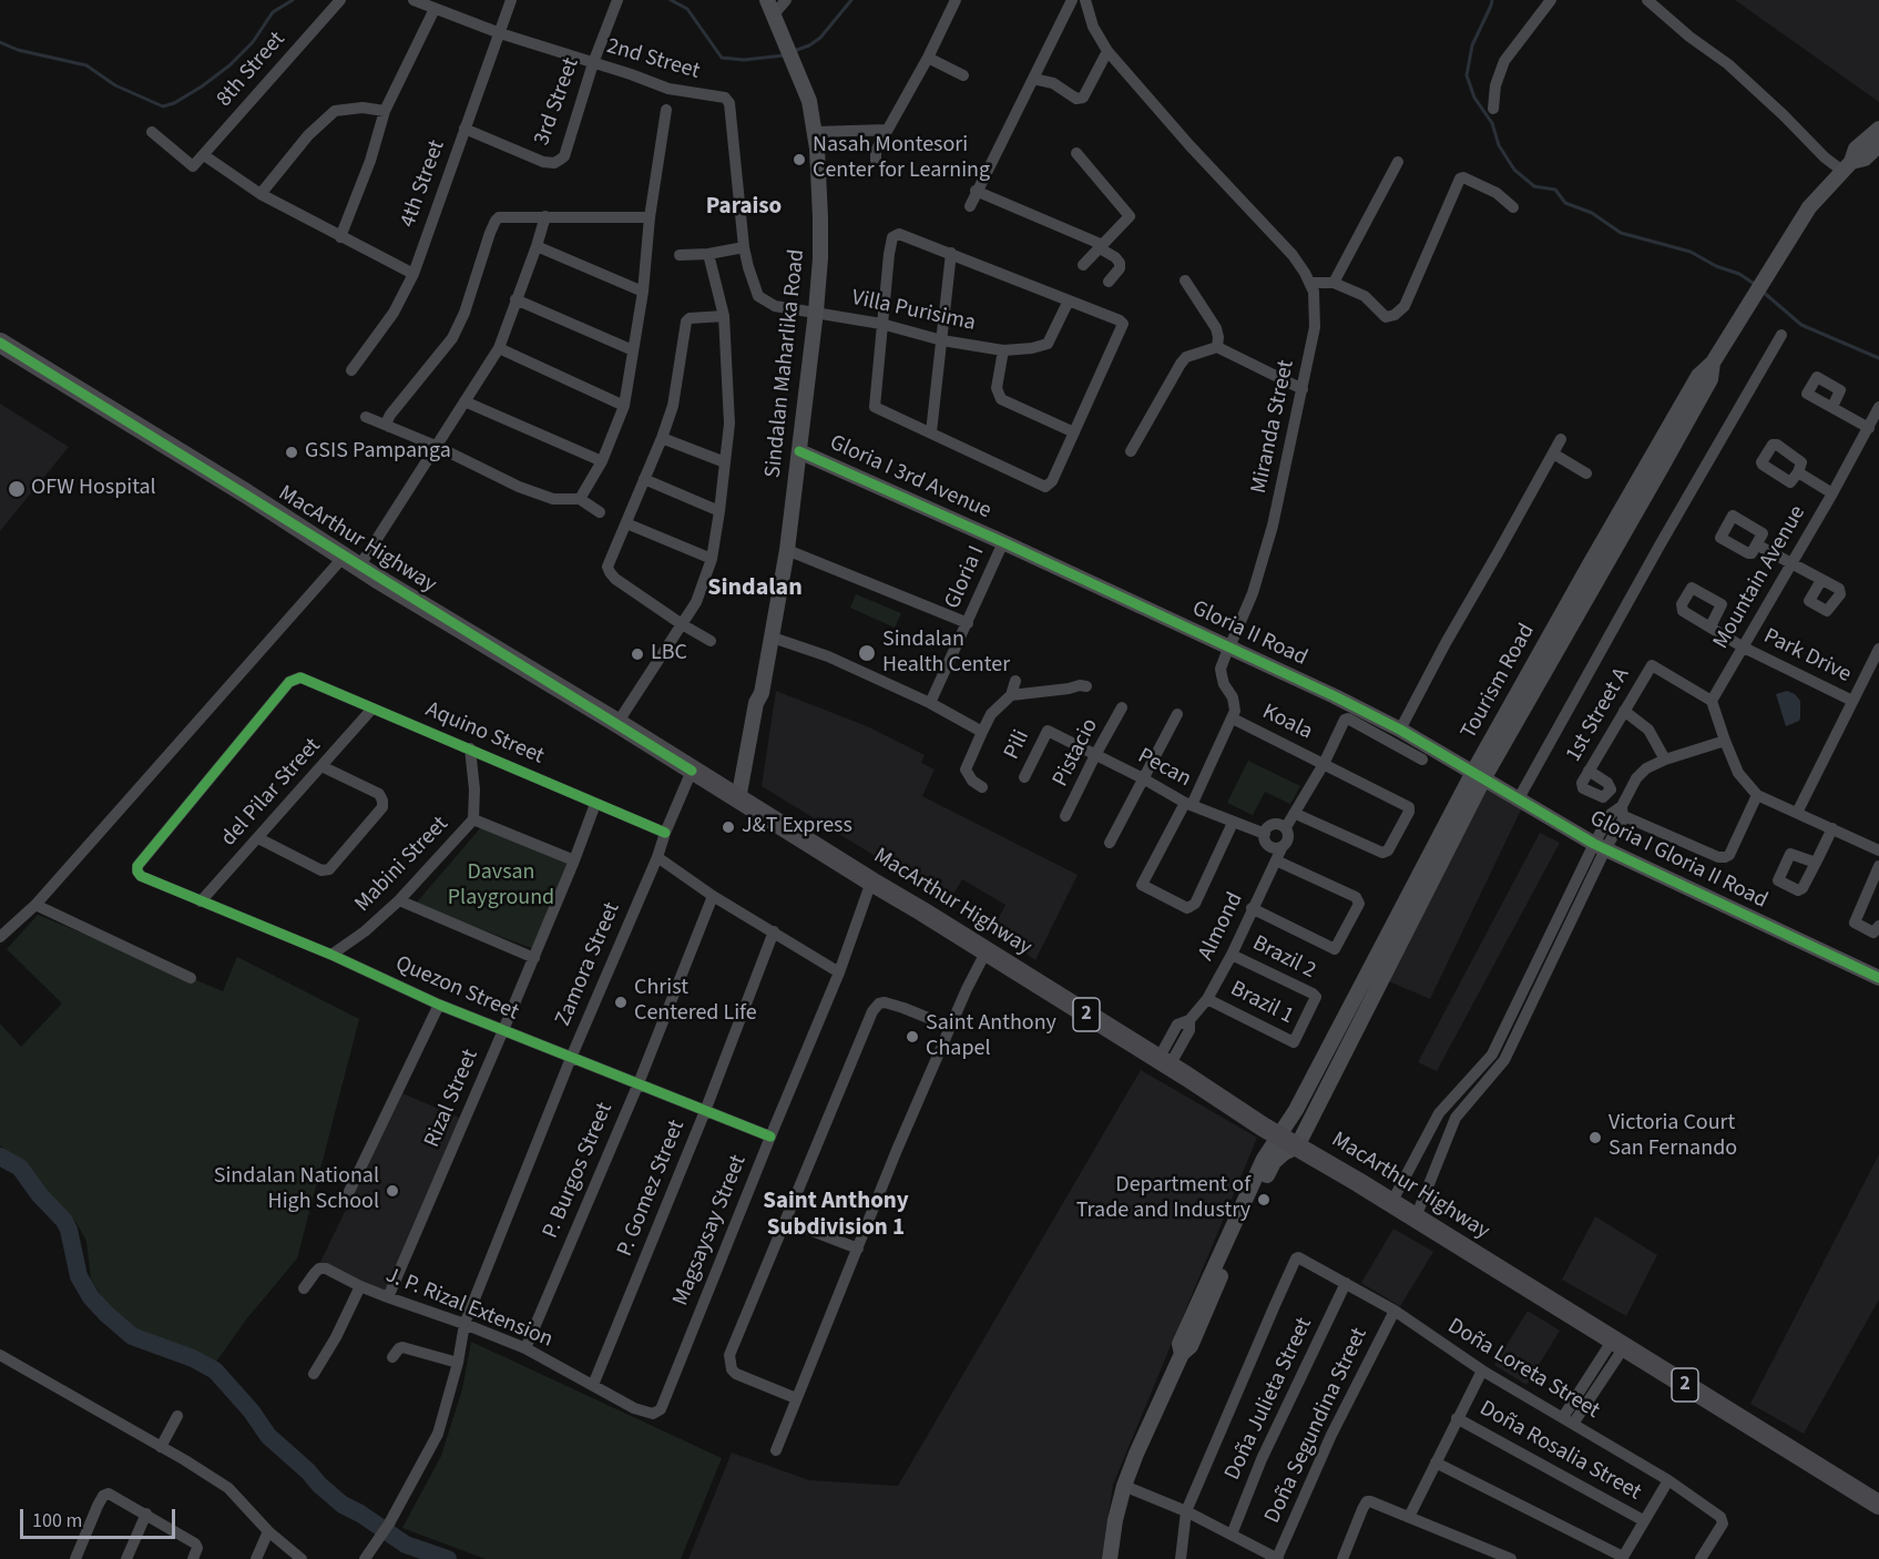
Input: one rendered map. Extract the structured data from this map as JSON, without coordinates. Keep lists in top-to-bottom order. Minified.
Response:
{"streets":{"highway":["MacArthur Highway","2"],"main road":["Sindalan Maharlika Road","Gloria I 3rd Avenue","Gloria II Road","Tourism Road","Gloria I Gloria II Road"],"street":["2nd Street","8th Street","3rd Street","4th Street","Villa Purisima","Miranda Street","Gloria I","Mountain Avenue","Park Drive","1st Street A","Koala","Aquino Street","Pili","Pistacio","Pecan","del Pilar Street","Mabini Street","Almond","Brazil 2","Zamora Street","Quezon Street","Brazil 1","Rizal Street","P. Burgos Street","P. Gomez Street","Magsaysay Street","J. P. Rizal Extension","Doña Loreta Street","Doña Julieta Street","Doña Segundina Street","Doña Rosalia Street"]},"crossings":[["2nd Street","3rd Street"],["2nd Street","4th Street"],["2nd Street","Villa Purisima"],["2nd Street","Sindalan Maharlika Road"],["3rd Street","4th Street"],["Villa Purisima","Sindalan Maharlika Road"],["Sindalan Maharlika Road","Gloria I 3rd Avenue"],["Sindalan Maharlika Road","MacArthur Highway"],["Miranda Street","Gloria II Road"],["Gloria I 3rd Avenue","Gloria I"],["Gloria I 3rd Avenue","Gloria II Road"],["MacArthur Highway","Tourism Road"],["MacArthur Highway","Almond"],["MacArthur Highway","Zamora Street"],["MacArthur Highway","Magsaysay Street"],["Gloria I","Gloria II Road"],["Mountain Avenue","Park Drive"],["Mountain Avenue","1st Street A"],["Gloria II Road","Tourism Road"],["Gloria II Road","Gloria I Gloria II Road"],["Tourism Road","Gloria I Gloria II Road"],["Aquino Street","del Pilar Street"],["Aquino Street","Mabini Street"],["Aquino Street","Zamora Street"],["Aquino Street","Quezon Street"],["Aquino Street","Rizal Street"],["Pili","Pecan"],["Pistacio","Pecan"],["Pecan","Almond"],["del Pilar Street","Quezon Street"],["Mabini Street","Quezon Street"],["Almond","Brazil 2"],["Almond","Brazil 1"],["Brazil 2","Brazil 1"],["Zamora Street","Quezon Street"],["Zamora Street","J. P. Rizal Extension"],["Quezon Street","Rizal Street"],["Quezon Street","P. Burgos Street"],["Quezon Street","P. Gomez Street"],["Quezon Street","Magsaysay Street"],["Rizal Street","J. P. Rizal Extension"],["P. Burgos Street","J. P. Rizal Extension"],["P. Gomez Street","J. P. Rizal Extension"],["Magsaysay Street","J. P. Rizal Extension"],["Doña Loreta Street","Doña Julieta Street"],["Doña Loreta Street","Doña Segundina Street"]],"districts":["Paraiso","Sindalan","Saint Anthony Subdivision 1"],"parks":["Davsan Playground"],"places":["Nasah Montesori Center for Learning","GSIS Pampanga","OFW Hospital","Sindalan Health Center","LBC","J&T Express","Christ Centered Life","Saint Anthony Chapel","Victoria Court San Fernando","Sindalan National High School","Department of Trade and Industry"],"scale_bar":"100 m"}
